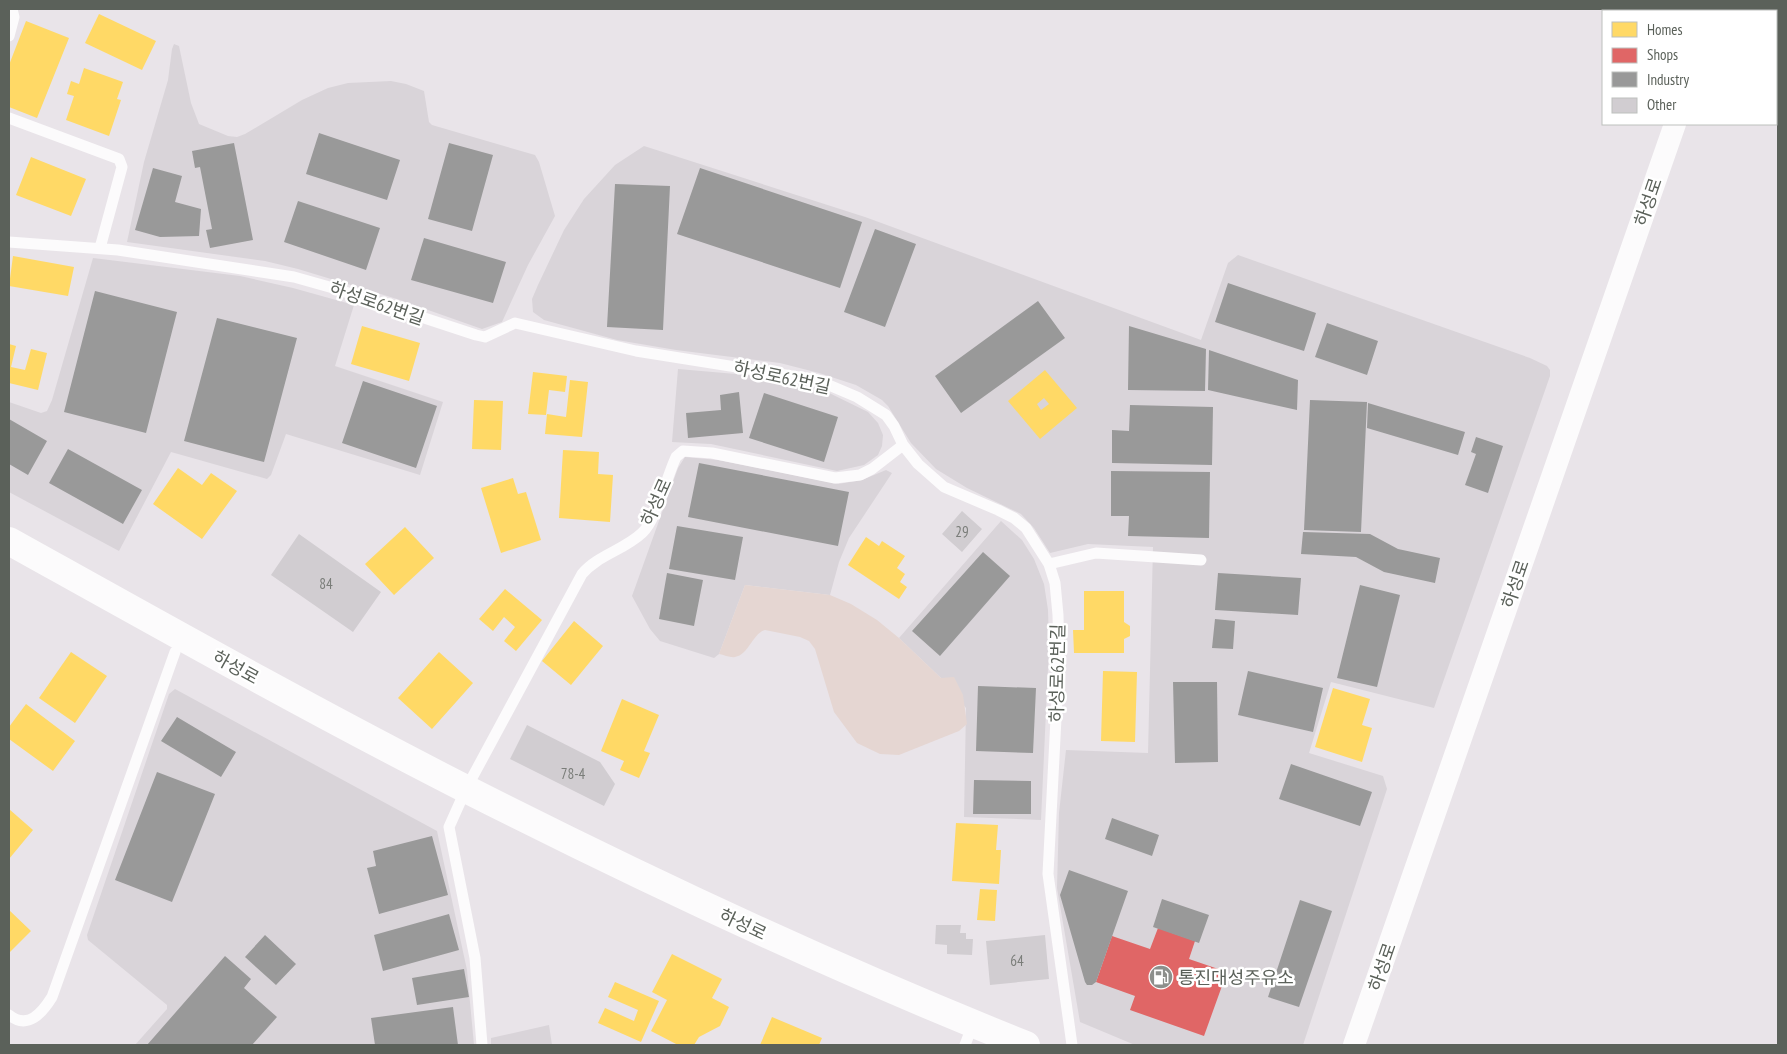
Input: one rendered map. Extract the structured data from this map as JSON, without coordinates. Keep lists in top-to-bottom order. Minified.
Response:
{"streets":{"street":["하성로"],"lane":["하성로62번길"]},"crossings":[["하성로","하성로62번길"]],"places":{"fuel station":["통진대성주유소"]},"house_numbers":["29","84","78-4","64"],"legend":["Homes","Shops","Industry","Other"]}
